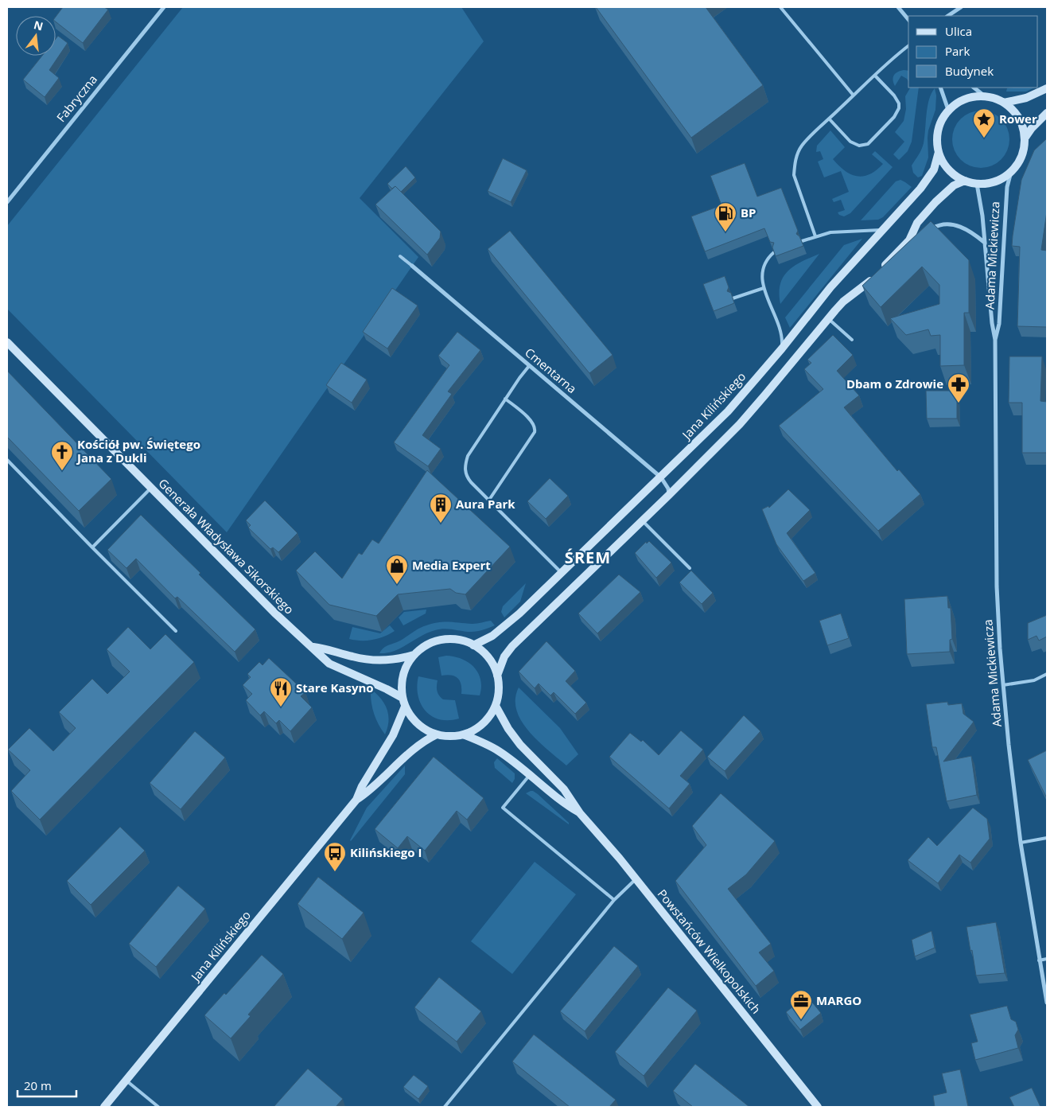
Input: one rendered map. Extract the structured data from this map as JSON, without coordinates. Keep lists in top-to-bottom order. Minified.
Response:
{"streets":{"street":["Fabryczna","Adama Mickiewicza","Cmentarna","Jana Kilińskiego","Generała Władysława Sikorskiego","Powstańców Wielkopolskich"]},"crossings":[["Adama Mickiewicza","Jana Kilińskiego"],["Cmentarna","Jana Kilińskiego"],["Jana Kilińskiego","Generała Władysława Sikorskiego"],["Jana Kilińskiego","Powstańców Wielkopolskich"],["Generała Władysława Sikorskiego","Powstańców Wielkopolskich"]],"districts":["ŚREM"],"places":{"place":["Rower"],"fuel station":["BP"],"pharmacy":["Dbam o Zdrowie"],"church":["Kościół pw. Świętego Jana z Dukli"],"building":["Aura Park"],"shop":["Media Expert"],"restaurant":["Stare Kasyno"],"bus stop":["Kilińskiego I"],"office":["MARGO"]},"legend":["Ulica","Park","Budynek"],"scale_bar":"20 m","north":"top"}
